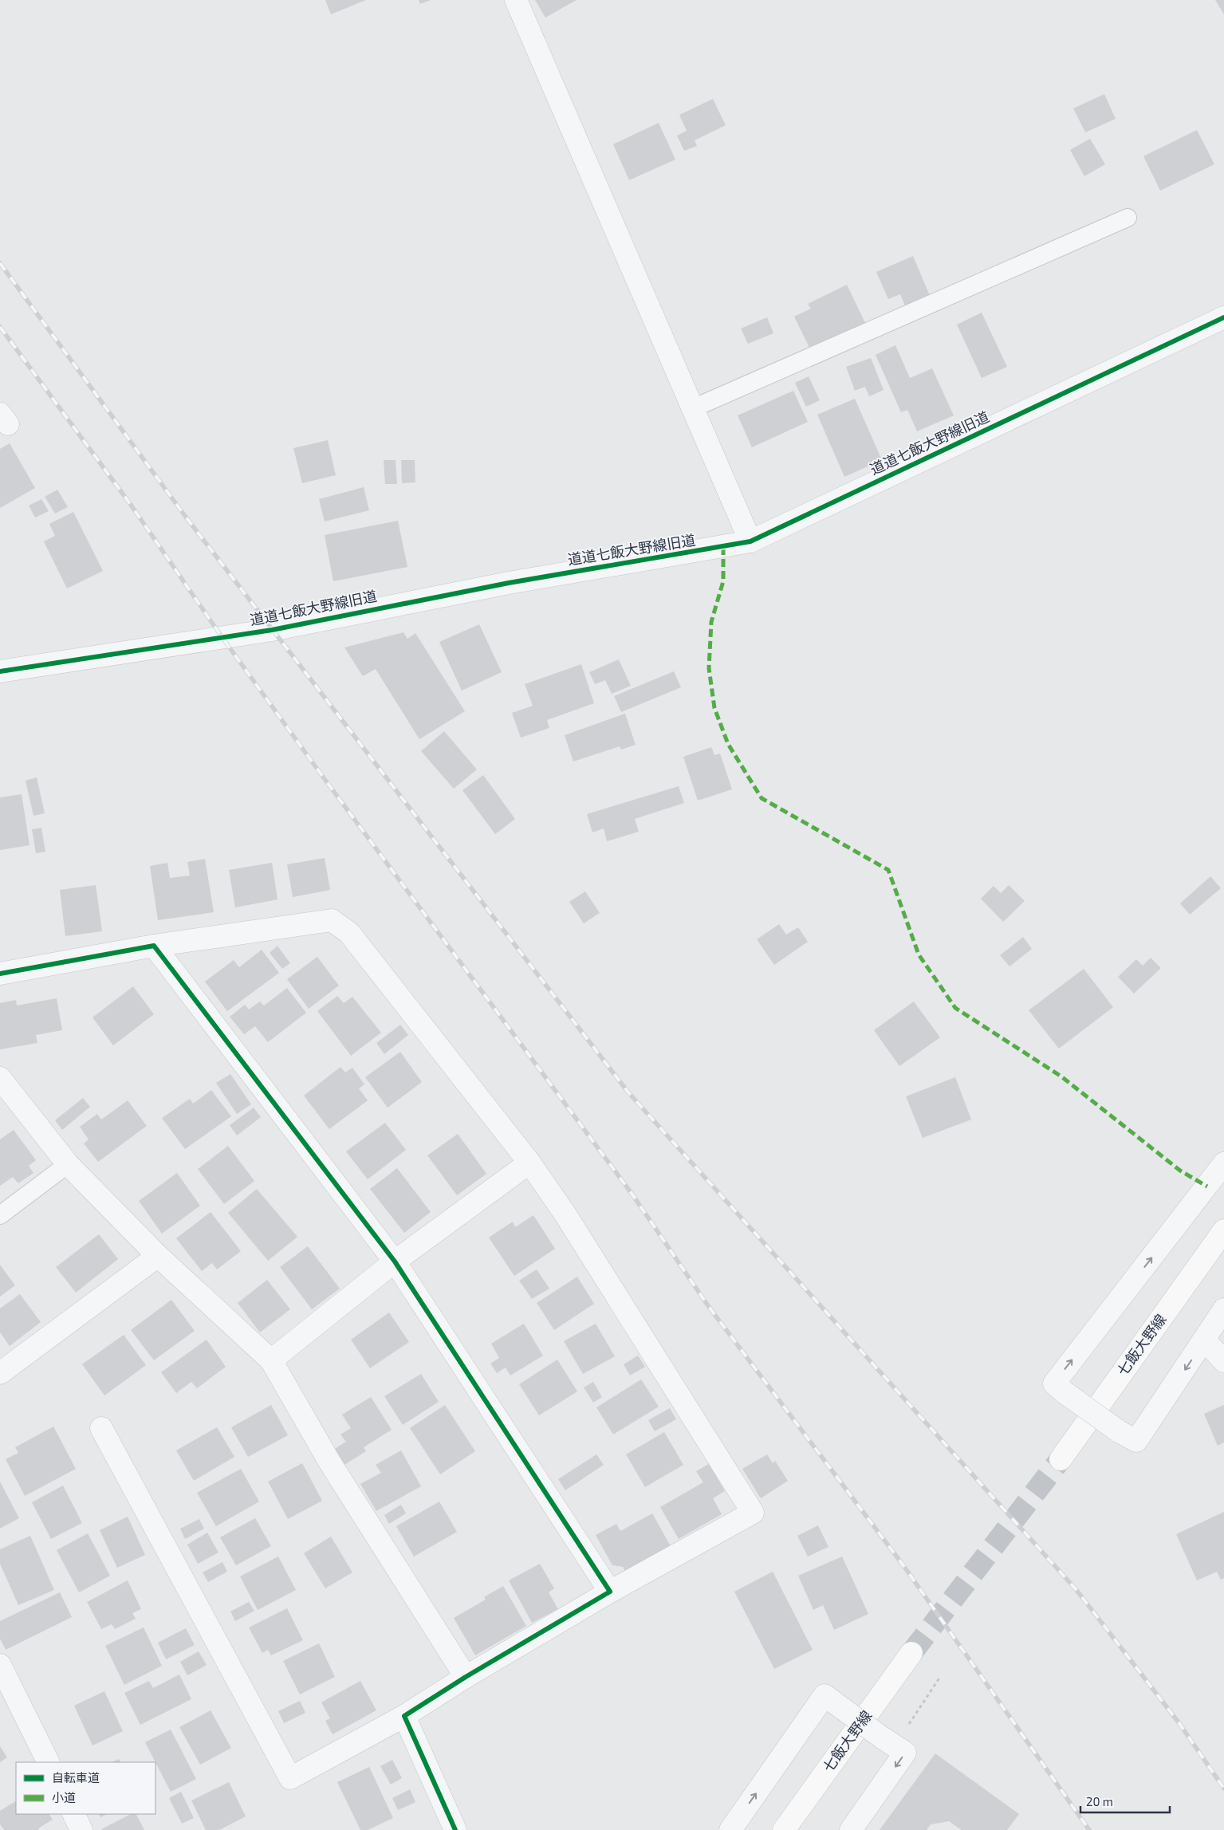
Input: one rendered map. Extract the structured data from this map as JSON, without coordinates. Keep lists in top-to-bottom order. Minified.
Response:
{"streets":{"main road":["七飯大野線"],"street":["道道七飯大野線旧道"]},"legend":["自転車道","小道"],"scale_bar":"20 m"}
